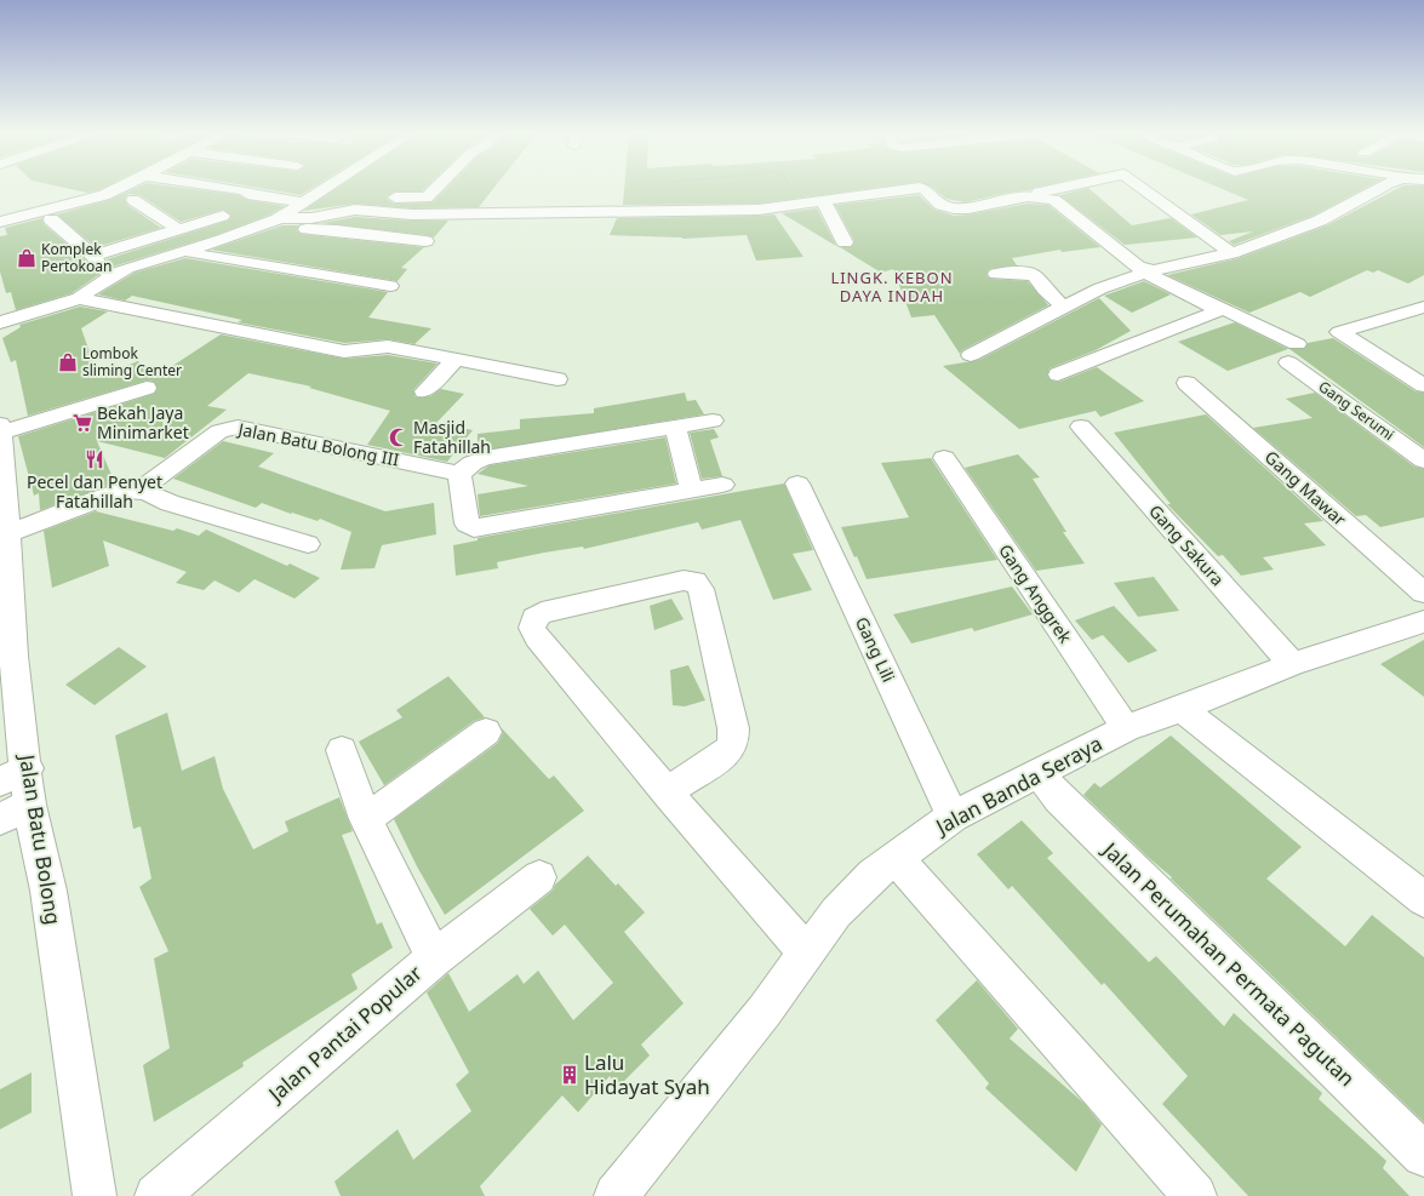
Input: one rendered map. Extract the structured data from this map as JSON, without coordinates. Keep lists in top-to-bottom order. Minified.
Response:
{"streets":{"street":["Gang Serumi","Jalan Batu Bolong III","Gang Mawar","Gang Sakura","Gang Anggrek","Gang Lili","Jalan Banda Seraya","Jalan Batu Bolong","Jalan Perumahan Permata Pagutan","Jalan Pantai Popular"]},"crossings":[["Gang Sakura","Jalan Banda Seraya"],["Gang Anggrek","Jalan Banda Seraya"],["Gang Lili","Jalan Banda Seraya"],["Jalan Banda Seraya","Jalan Perumahan Permata Pagutan"]],"districts":["LINGK. KEBON DAYA INDAH"],"places":{"shop":["Komplek Pertokoan","Lombok sliming Center"],"supermarket":["Bekah Jaya Minimarket"],"mosque":["Masjid Fatahillah"],"restaurant":["Pecel dan Penyet Fatahillah"],"building":["Lalu Hidayat Syah"]}}
